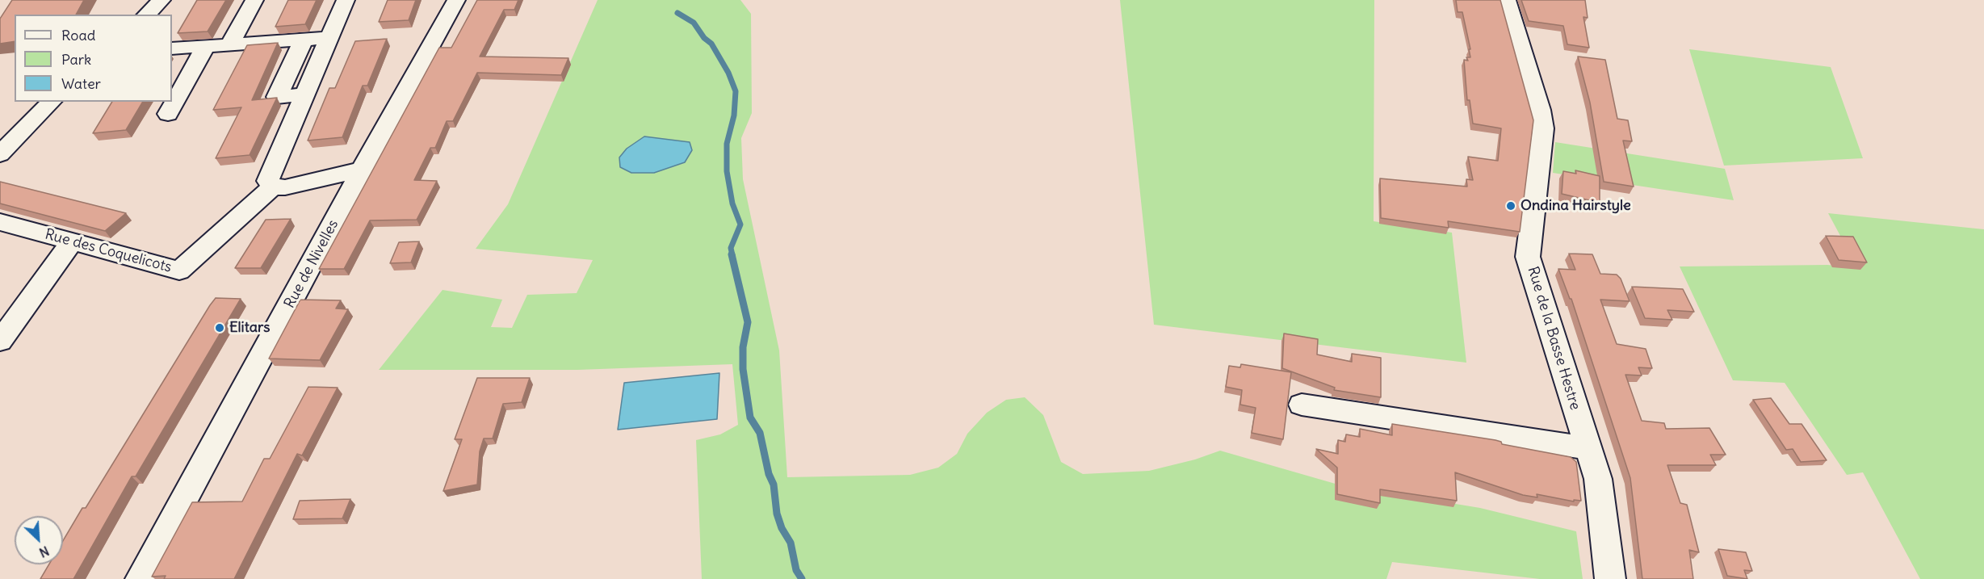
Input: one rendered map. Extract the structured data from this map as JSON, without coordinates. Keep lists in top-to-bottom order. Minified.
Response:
{"streets":{"street":["Rue des Coquelicots","Rue de Nivelles","Rue de la Basse Hestre"]},"places":["Ondina Hairstyle","Elitars"],"legend":["Road","Park","Water"],"north":"bottom right"}
